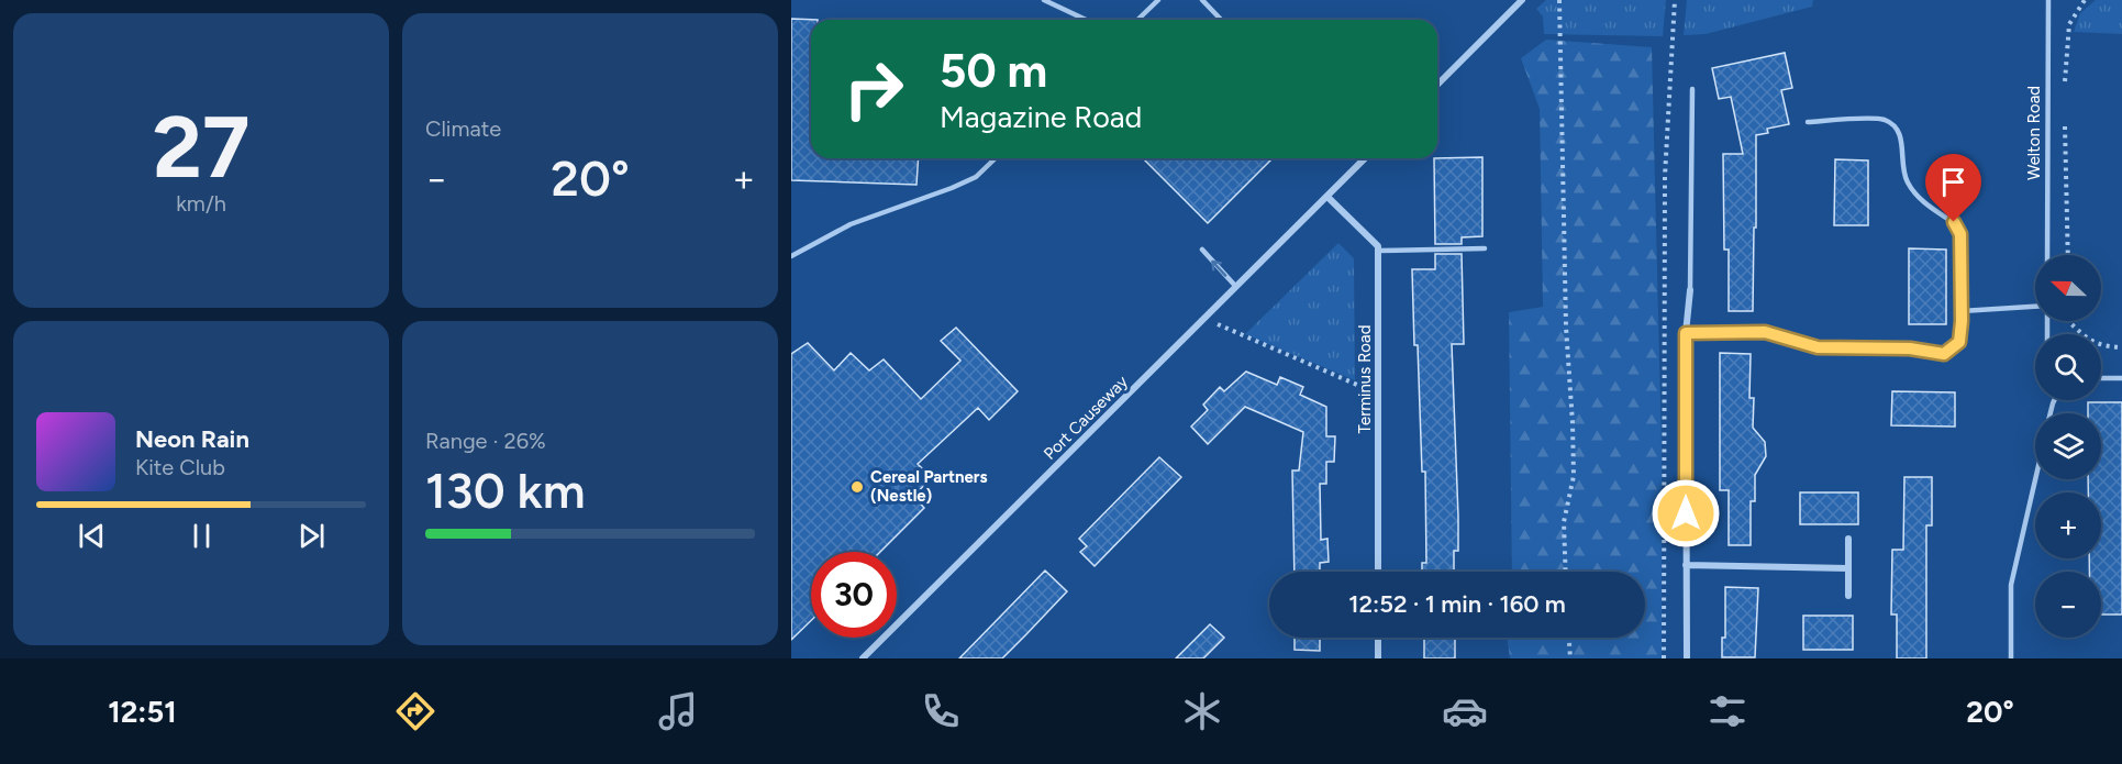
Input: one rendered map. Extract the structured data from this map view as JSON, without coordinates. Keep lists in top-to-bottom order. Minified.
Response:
{"streets":{"street":["Terminus Road","Port Causeway"],"lane":["Welton Road"]},"places":["Cereal Partners (Nestle)"],"north":"left","page":{"tile":[["27","km/h"],"Climate",["Range · 26%","130 km"]],"turn":["50 m","Magazine Road"],"heat":["−","20°","+"],"map_buttons":["+","−"],"song":["Neon Rain","Kite Club"],"limit":"30","trip":"12:52 · 1 min · 160 m","tabs":["12:51","20°"]}}
